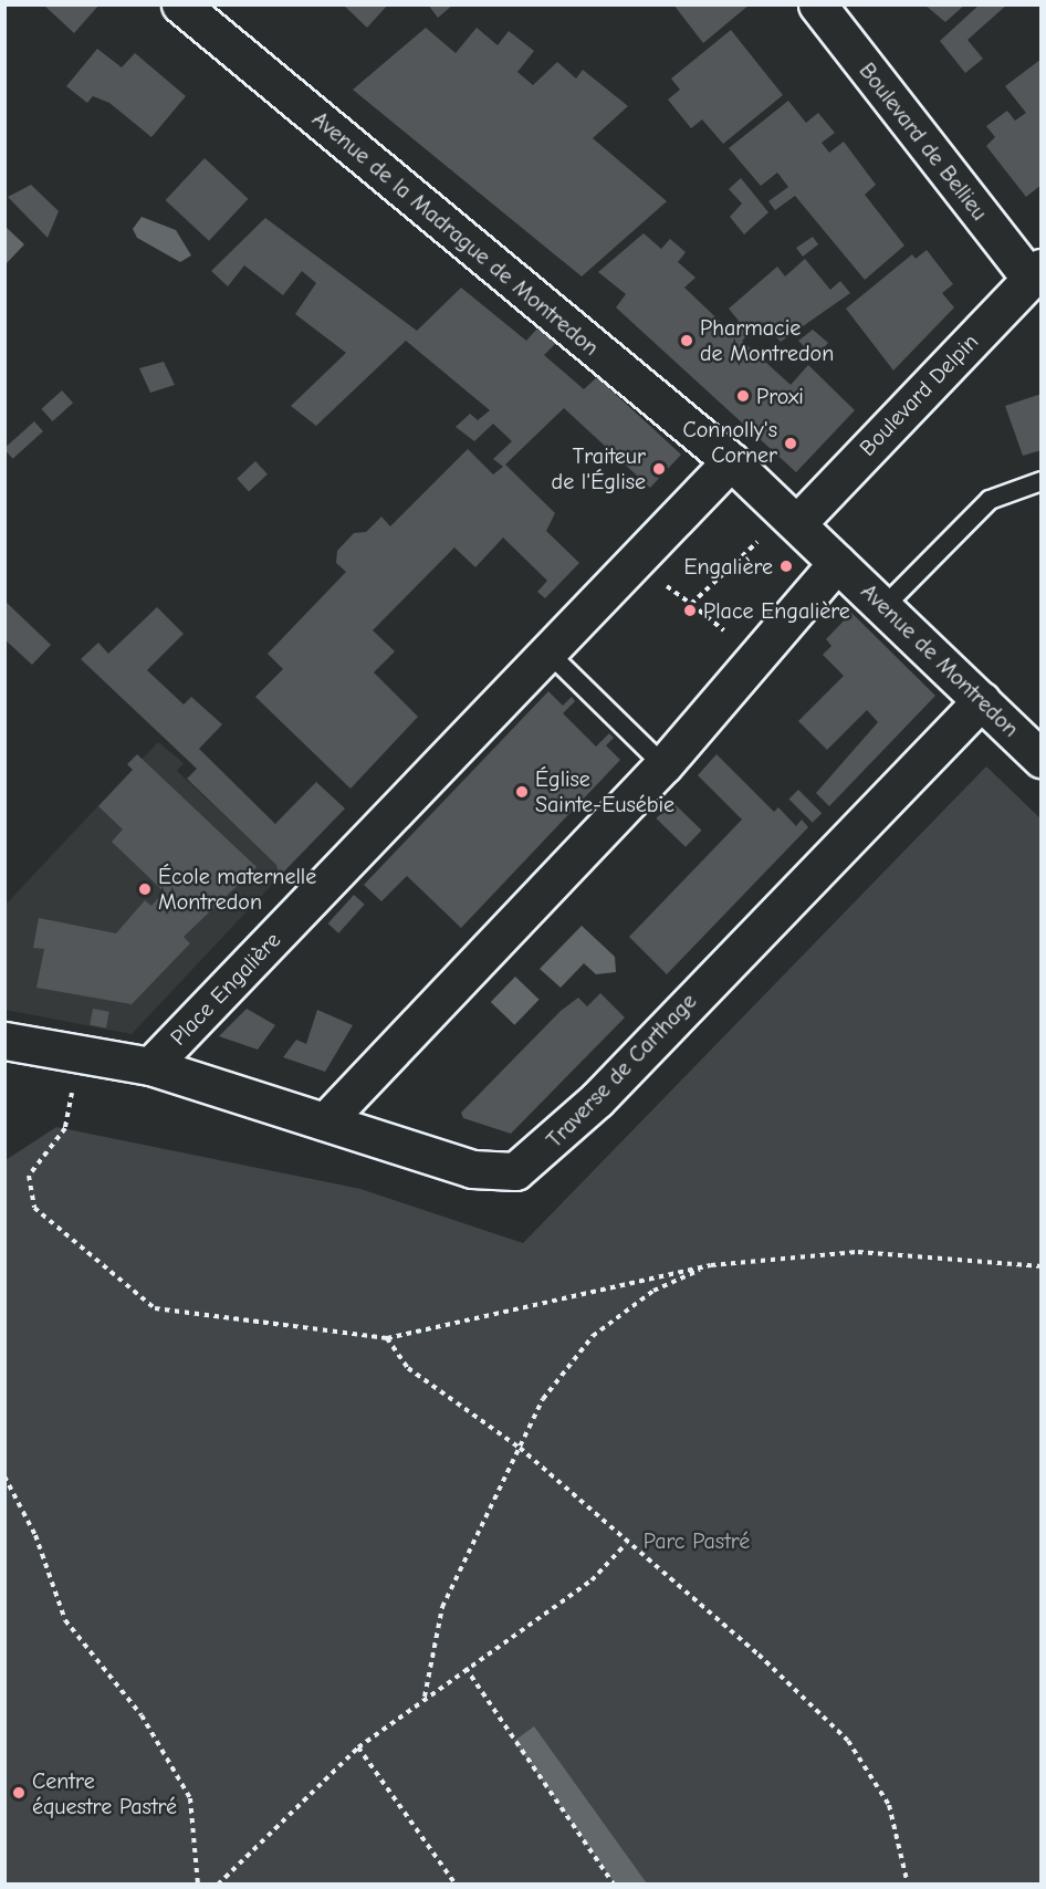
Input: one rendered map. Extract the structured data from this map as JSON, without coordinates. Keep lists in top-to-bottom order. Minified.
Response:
{"streets":{"street":["Boulevard de Bellieu","Avenue de la Madrague de Montredon","Boulevard Delpin","Avenue de Montredon","Place Engalière","Traverse de Carthage"]},"crossings":[["Boulevard de Bellieu","Boulevard Delpin"],["Avenue de la Madrague de Montredon","Place Engalière"],["Avenue de Montredon","Traverse de Carthage"],["Place Engalière","Traverse de Carthage"]],"parks":["Parc Pastré"],"places":["Pharmacie de Montredon","Proxi","Connolly's Corner","Traiteur de l'Église","Engalière","Place Engalière","Église Sainte-Eusébie","École maternelle Montredon","Centre équestre Pastré"]}
